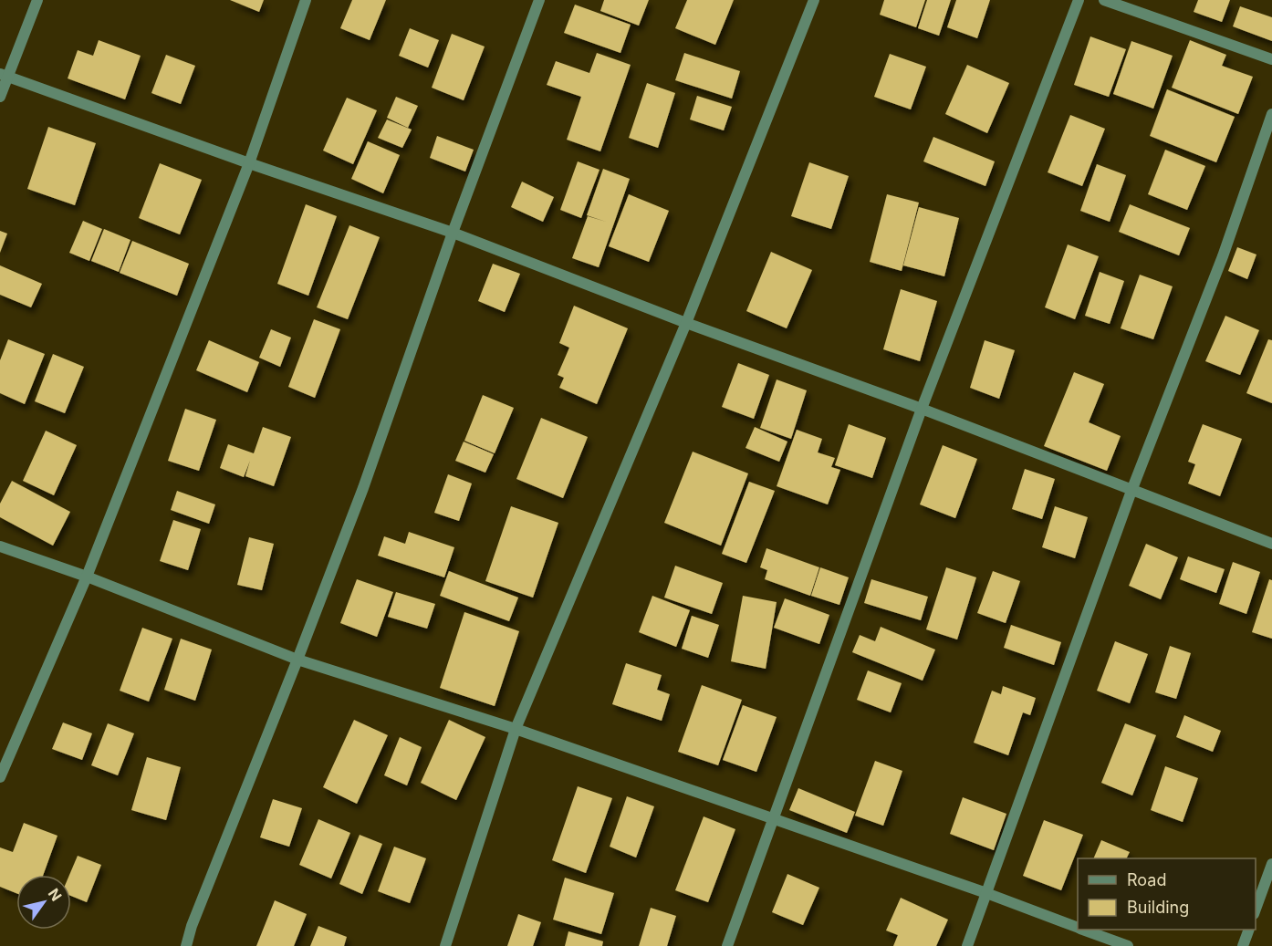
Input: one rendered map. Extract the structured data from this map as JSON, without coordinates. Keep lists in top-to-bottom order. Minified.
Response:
{"legend":["Road","Building"],"north":"top right"}
